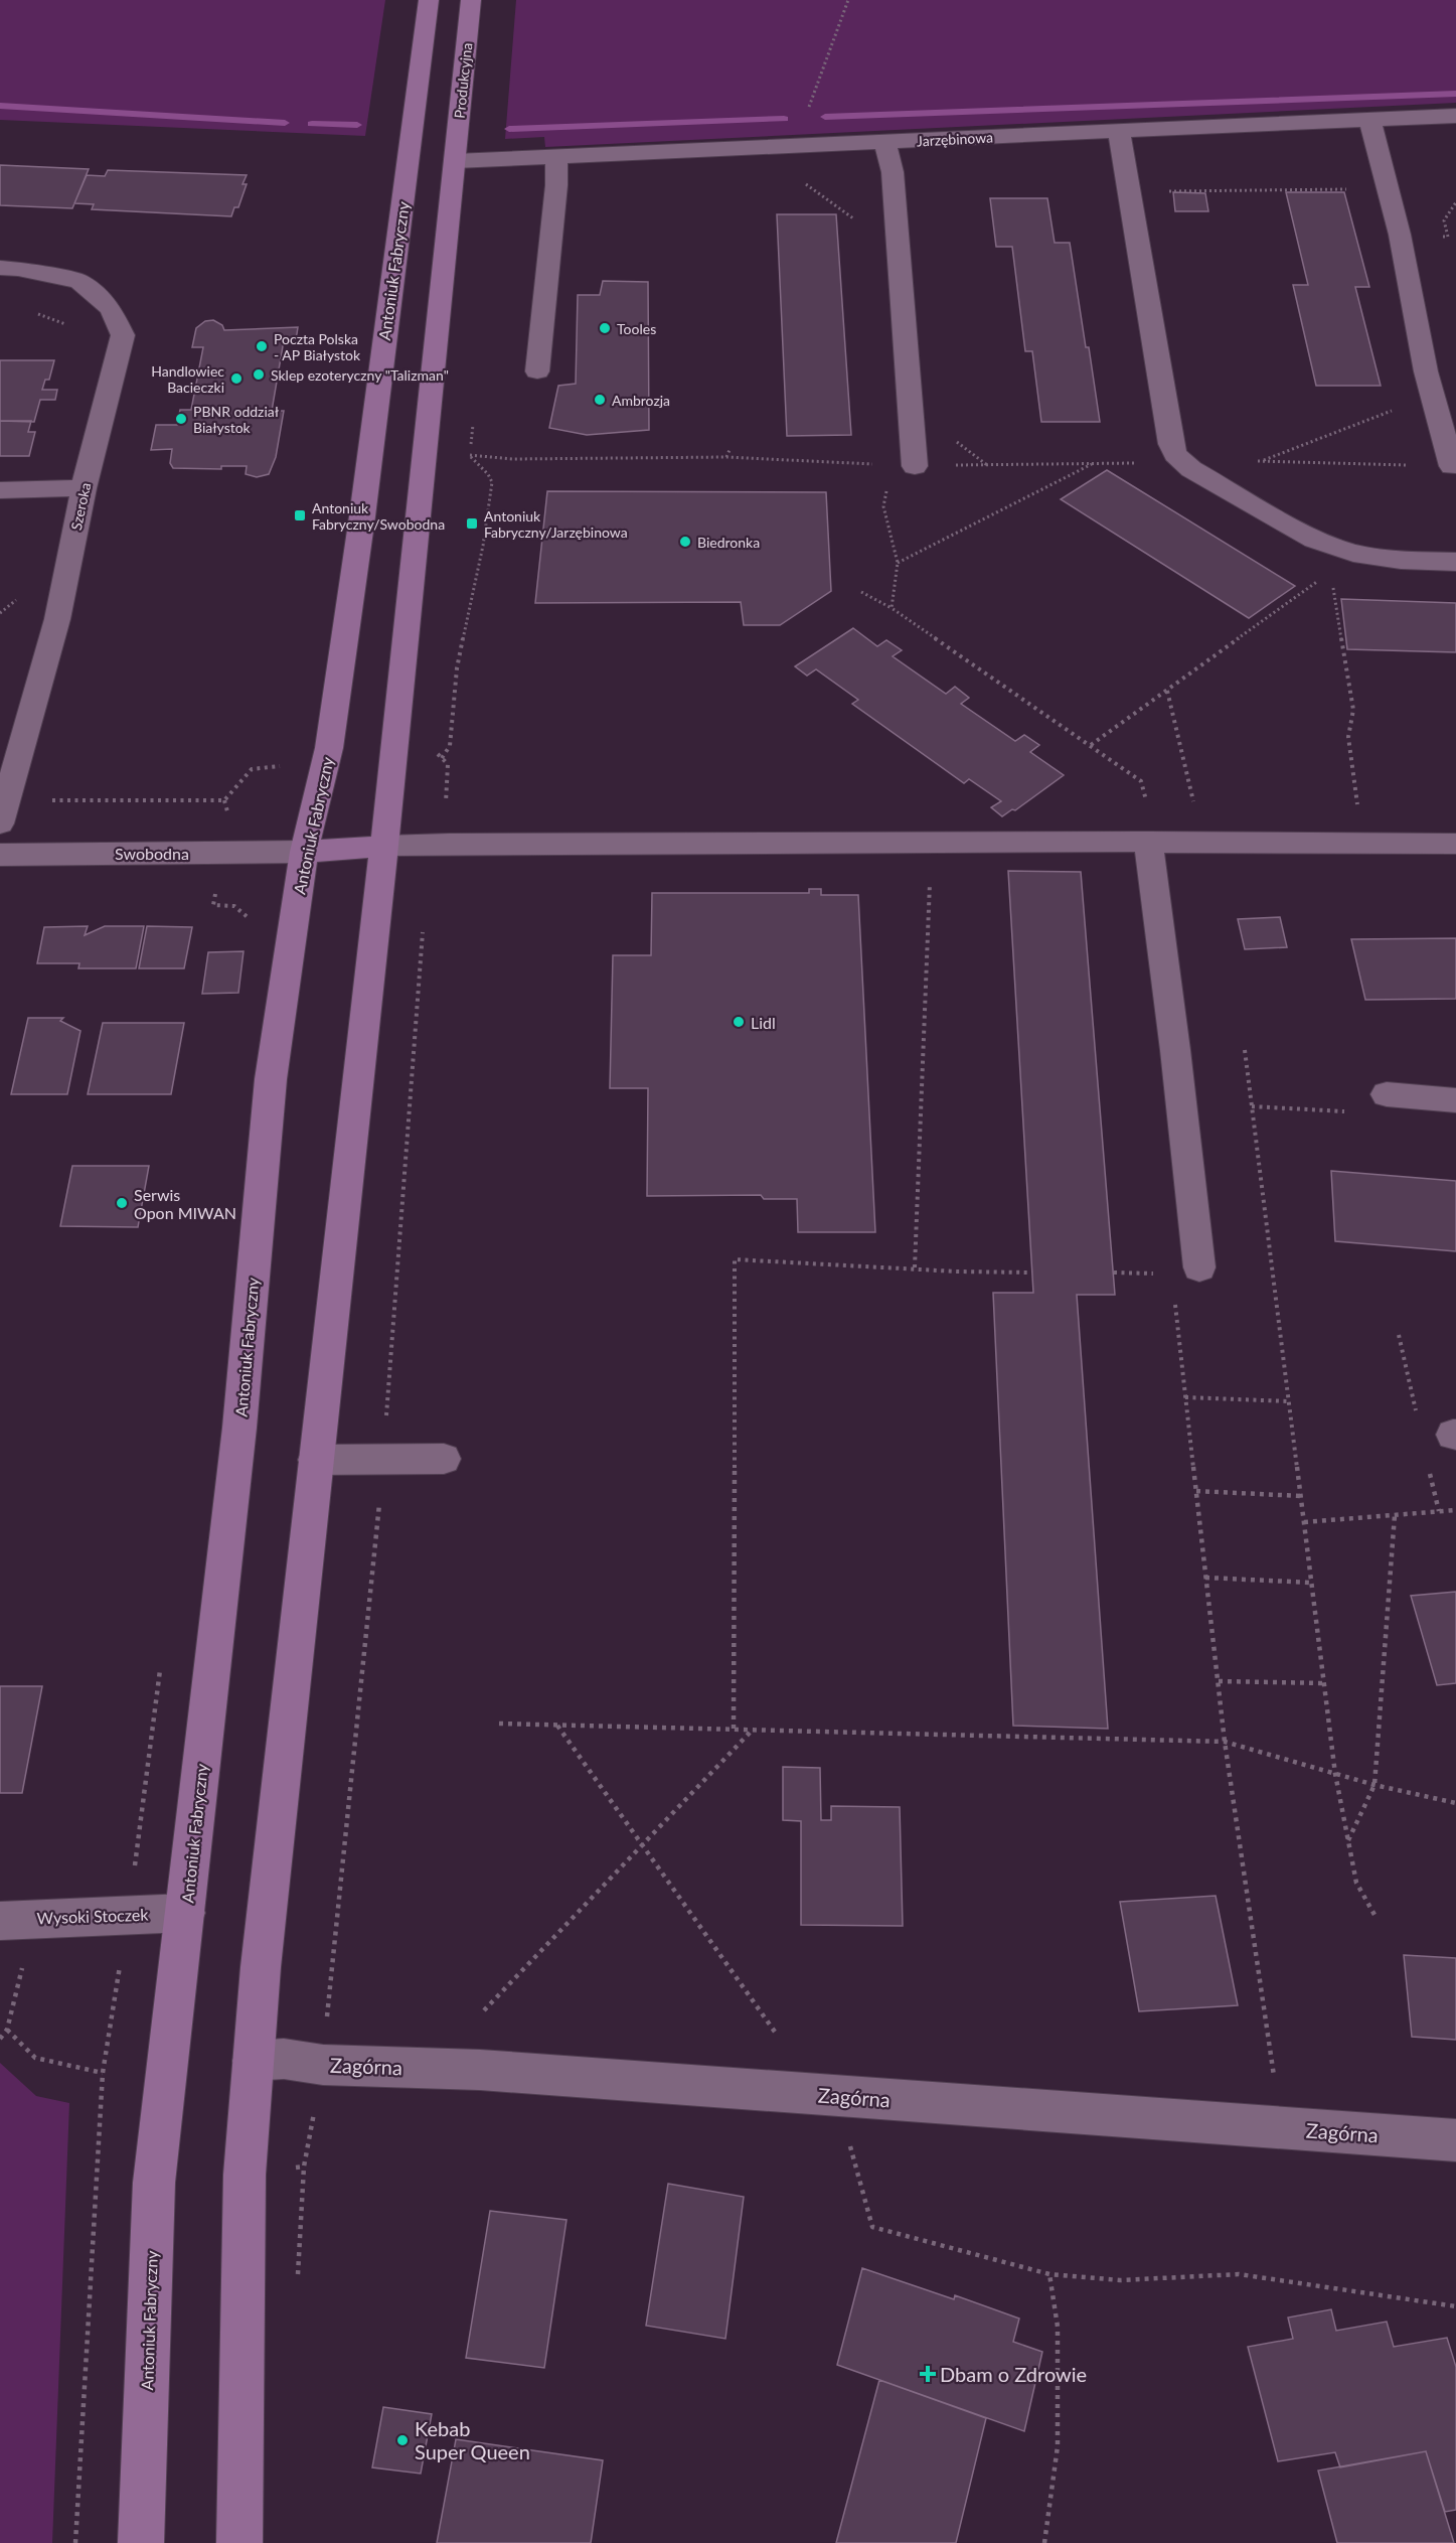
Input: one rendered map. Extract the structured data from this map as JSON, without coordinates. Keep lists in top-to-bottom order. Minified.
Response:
{"streets":{"main road":["Produkcyjna","Antoniuk Fabryczny"],"street":["Jarzębinowa","Szeroka","Swobodna","Wysoki Stoczek","Zagórna"]},"crossings":[["Produkcyjna","Jarzębinowa"],["Antoniuk Fabryczny","Swobodna"],["Antoniuk Fabryczny","Wysoki Stoczek"]],"places":{"other":["Tooles","Poczta Polska - AP Białystok","Sklep ezoteryczny \"Talizman\"","Handlowiec Bacieczki","Ambrozja","PBNR oddział Białystok","Biedronka","Lidl","Serwis Opon MIWAN","Kebab Super Queen"],"transit":["Antoniuk Fabryczny/Swobodna","Antoniuk Fabryczny/Jarzębinowa"],"health":["Dbam o Zdrowie"]}}
